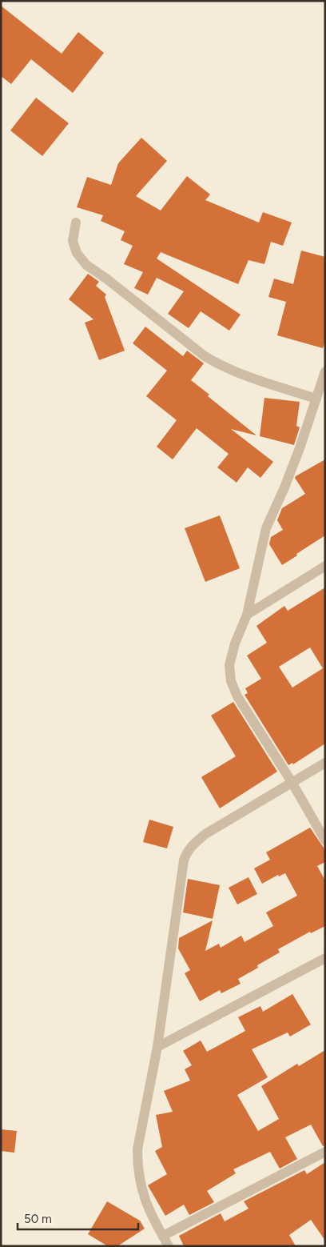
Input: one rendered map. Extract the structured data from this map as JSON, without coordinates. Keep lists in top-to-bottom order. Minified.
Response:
{"scale_bar":"50 m"}
